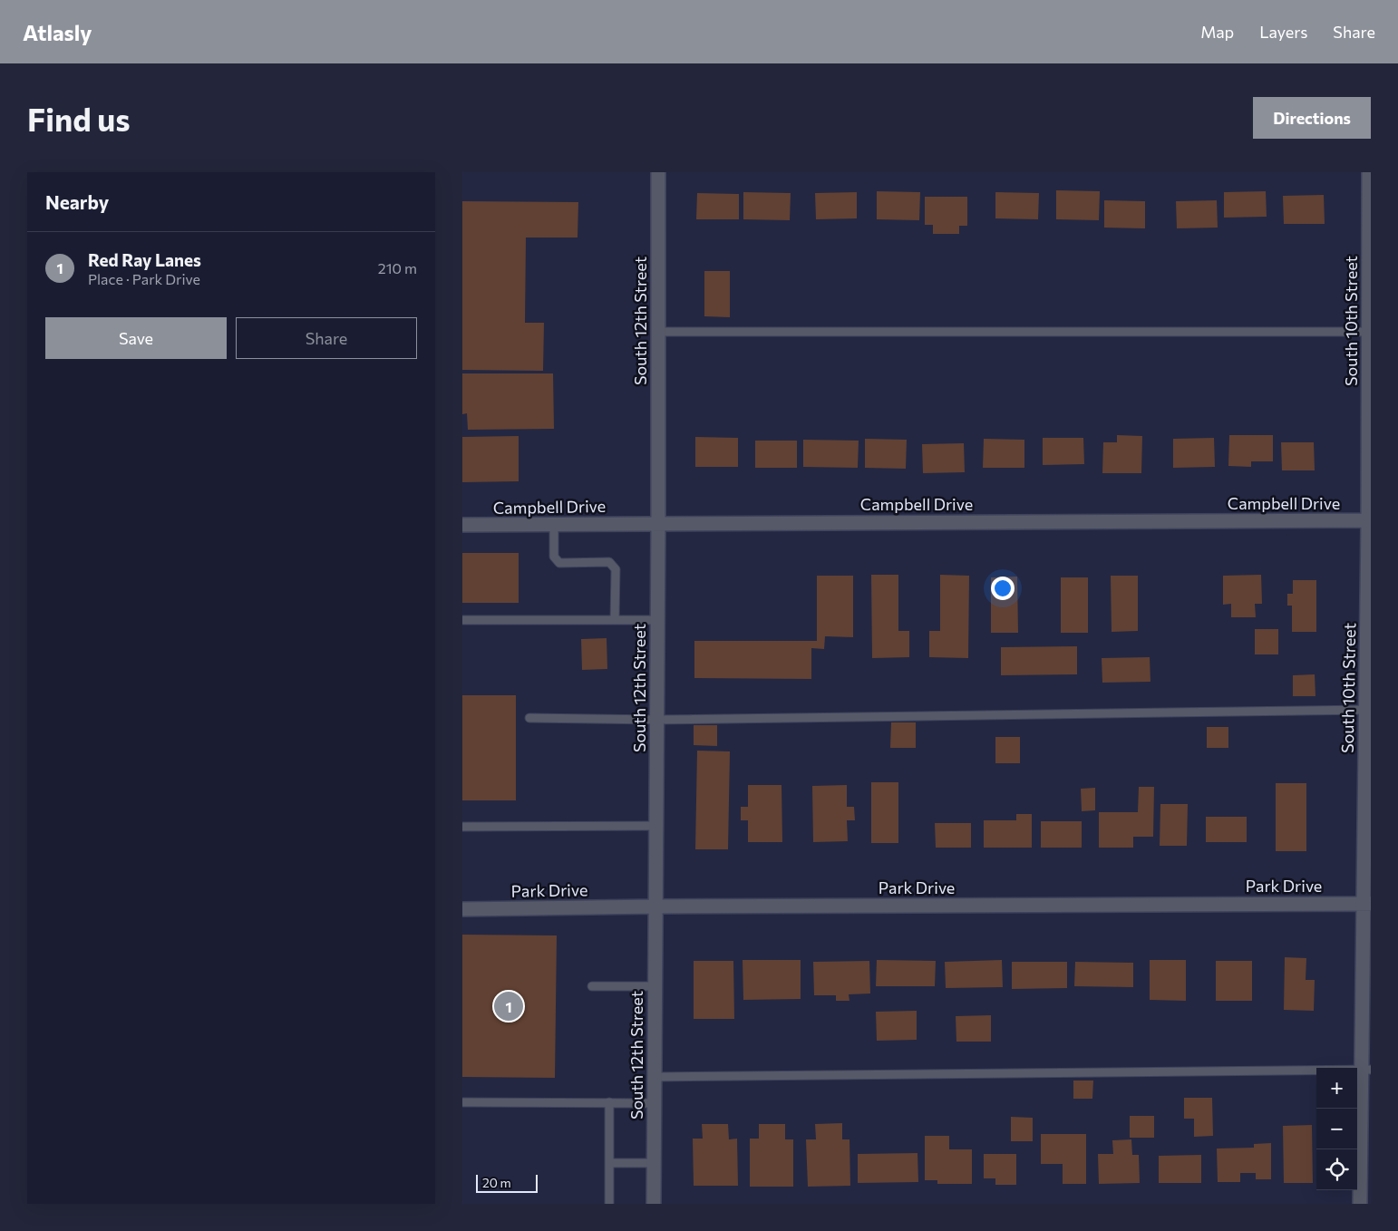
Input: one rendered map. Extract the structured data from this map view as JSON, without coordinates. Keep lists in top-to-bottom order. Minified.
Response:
{"streets":{"street":["South 12th Street","South 10th Street","Campbell Drive","Park Drive"]},"crossings":[["South 12th Street","Campbell Drive"],["South 12th Street","Park Drive"],["South 10th Street","Campbell Drive"],["South 10th Street","Park Drive"]],"scale_bar":"20 m","page":{"header":"Atlasly","nav":["Map","Layers","Share"],"buttons":["Directions",["Save","Share"]],"title":"Find us","heading":"Nearby","list":[{"mark":"1","name":"Red Ray Lanes","note":"Place · Park Drive","value":"210 m"}],"pins":"1","map_buttons":["+","−"],"scale":"20 m"}}
